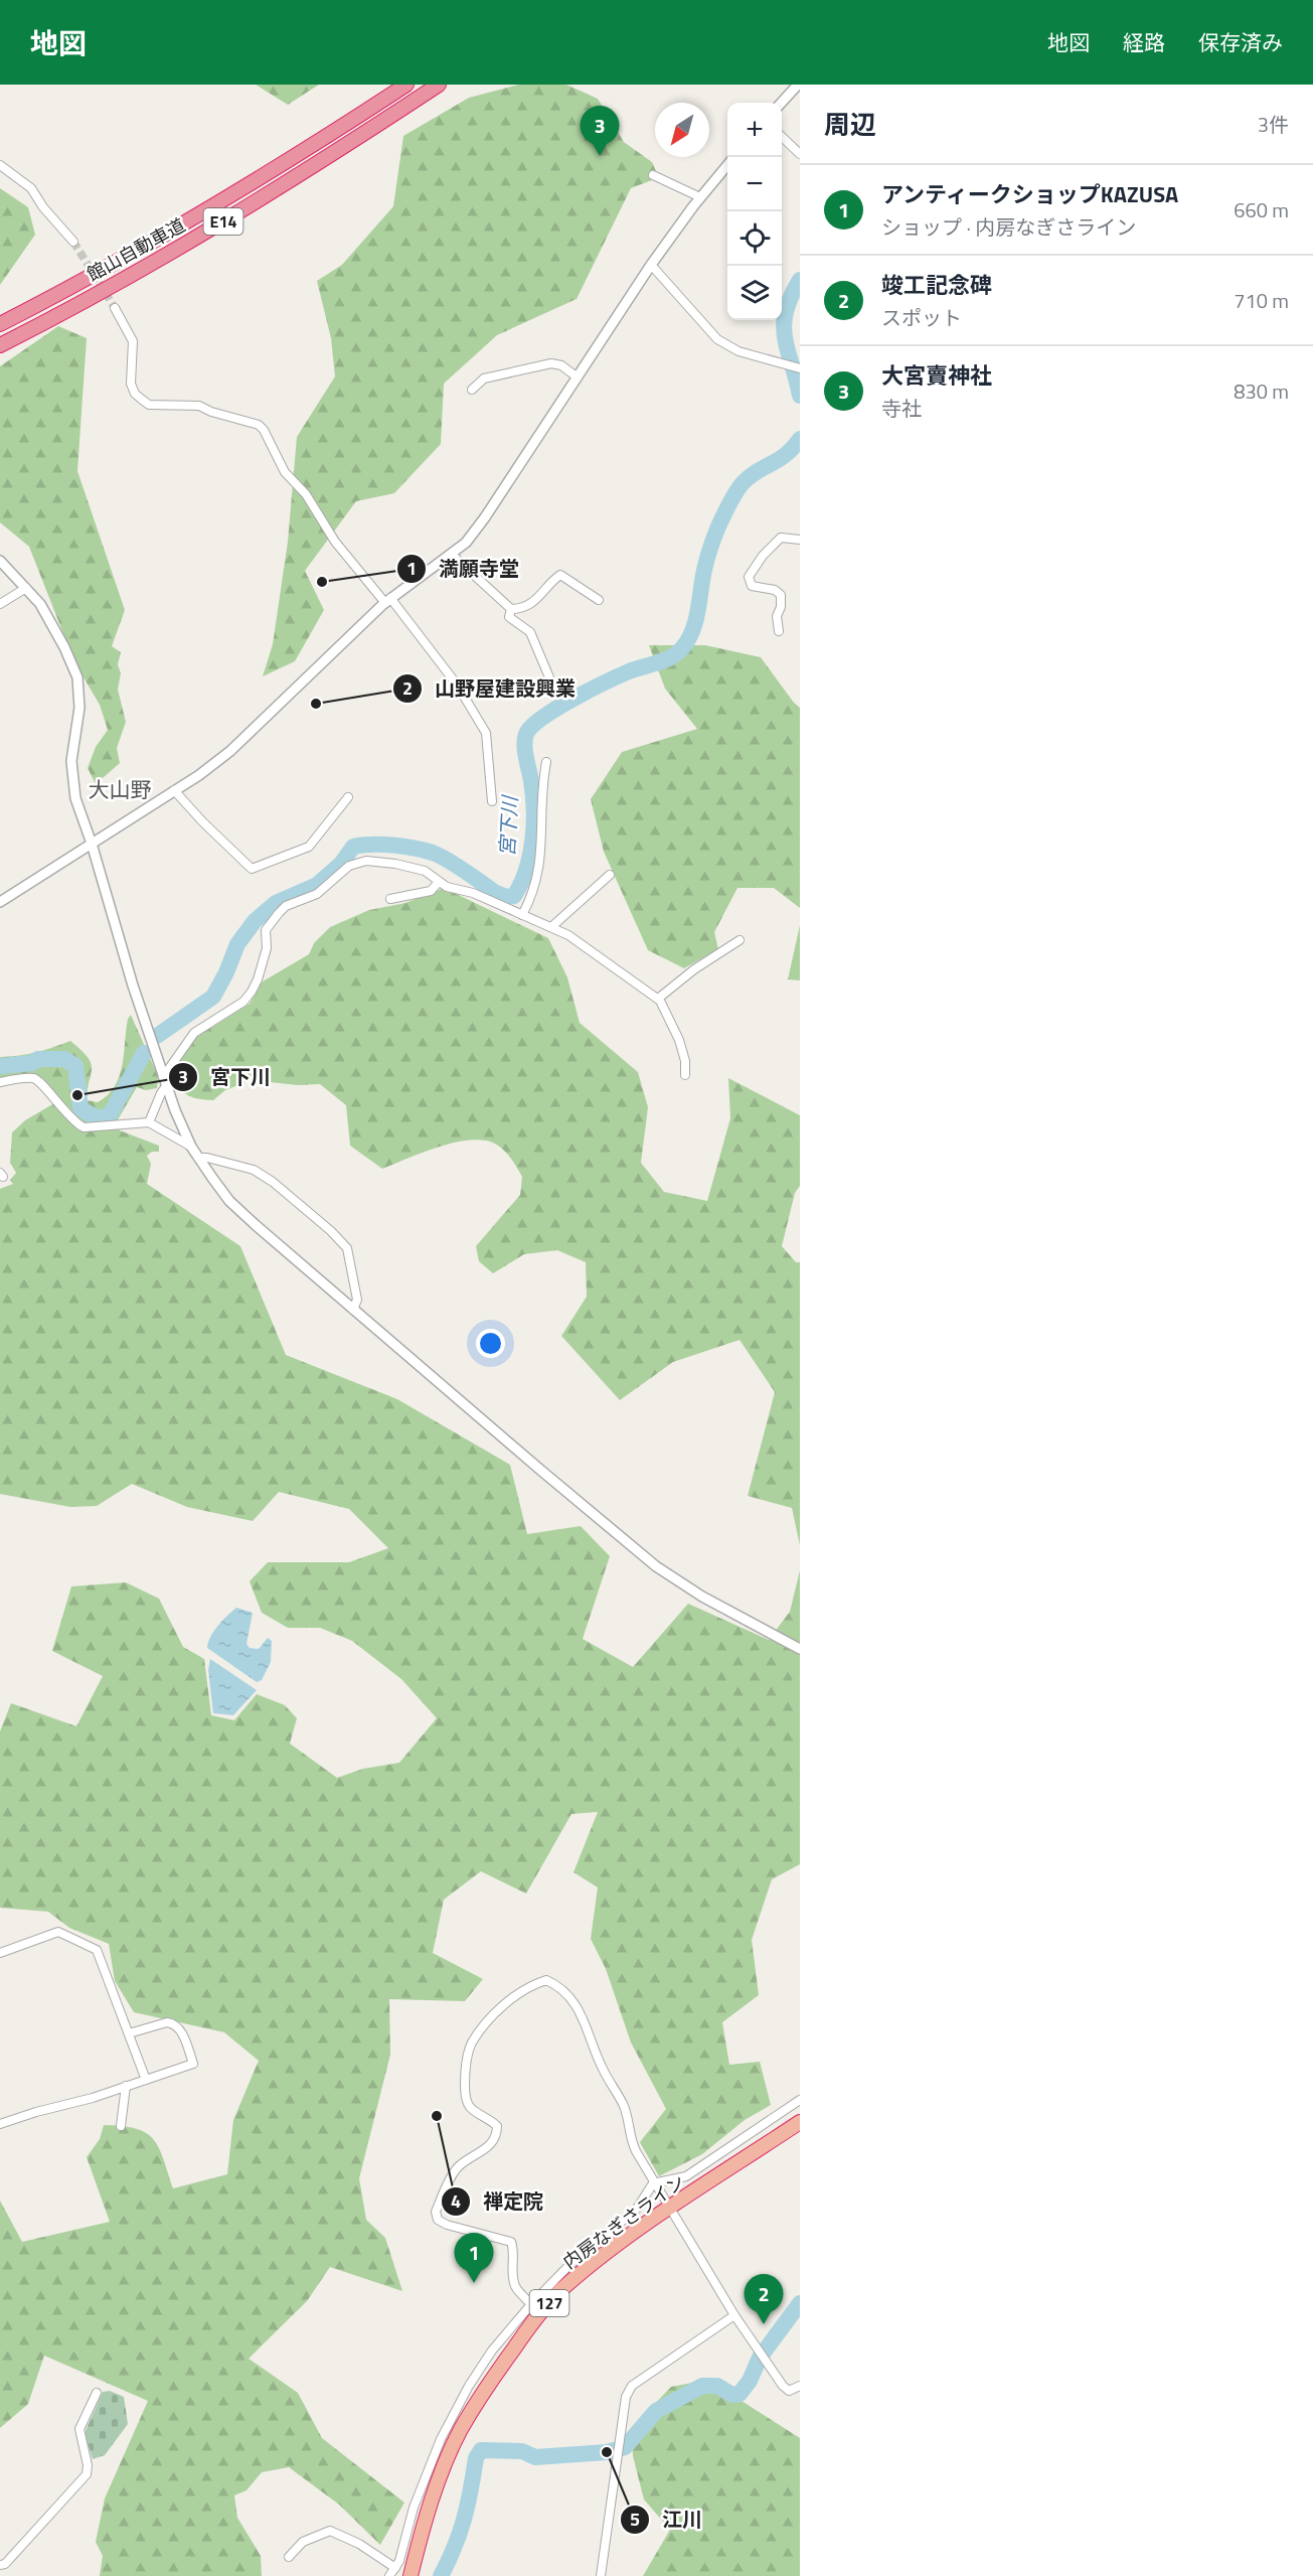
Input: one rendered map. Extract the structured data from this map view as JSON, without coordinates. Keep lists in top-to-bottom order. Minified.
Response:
{"streets":{"highway":["E14","館山自動車道","内房なぎさライン","127"]},"districts":["大山野"],"water":["宮下川"],"places":["満願寺堂","山野屋建設興業","宮下川","禅定院","江川"],"north":"bottom left","page":{"header":"地図","nav":["地図","経路","保存済み"],"heading":["周辺","3件"],"map_buttons":["+","−"],"pins":["3","1","2"],"list":[{"mark":"1","name":"アンティークショップKAZUSA","note":"ショップ · 内房なぎさライン","value":"660 m"},{"mark":"2","name":"竣工記念碑","note":"スポット","value":"710 m"},{"mark":"3","name":"大宮賣神社","note":"寺社","value":"830 m"}]}}
